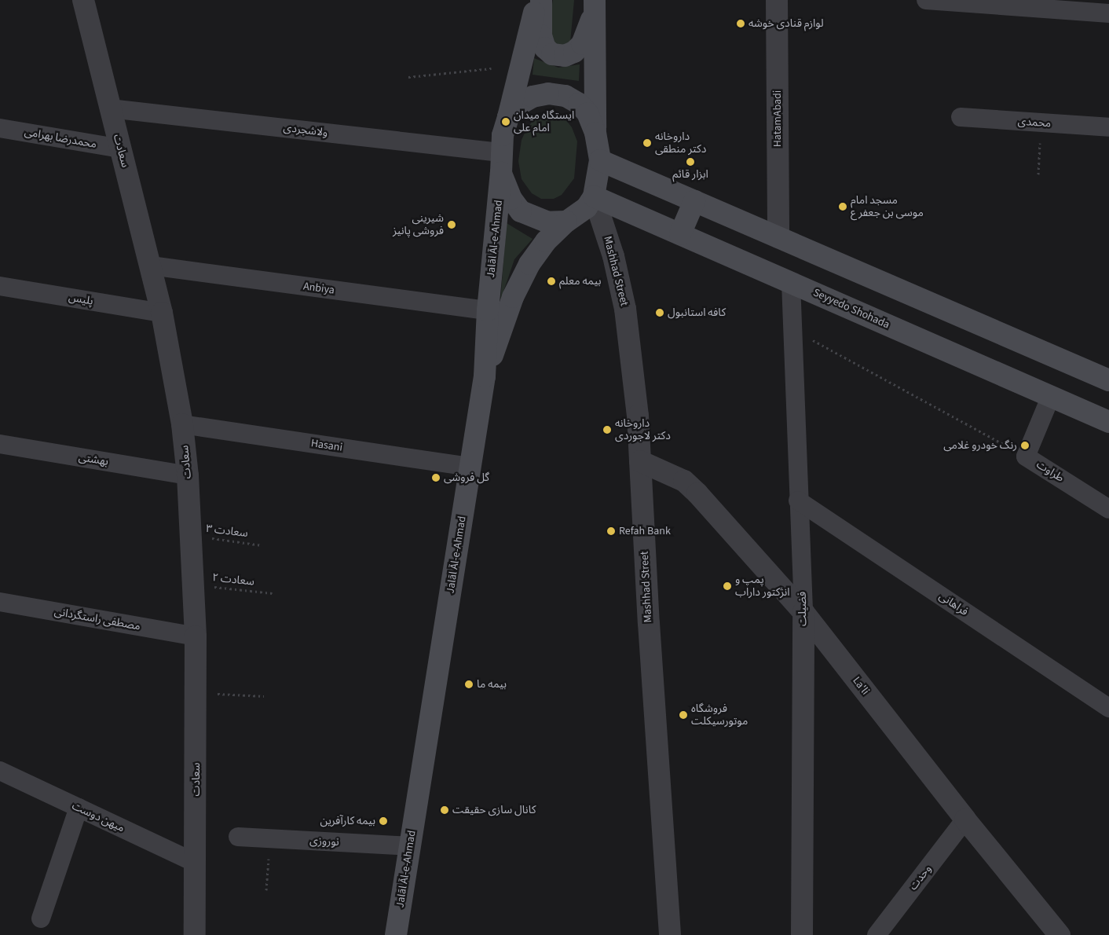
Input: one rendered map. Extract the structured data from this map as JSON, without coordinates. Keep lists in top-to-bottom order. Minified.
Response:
{"streets":{"main road":["Jalāl Āl-e-Ahmad","Seyyedo Shohada"],"street":["HatamAbadi","محمدی","ولاشجردی","محمدرضا بهرامی","سعادت","Mashhad Street","Anbiya","پلیس","Hasani","بهشتی","طراوت","فراهانی","فضیلت","مصطفی راستگردانی","La'li","میهن دوست","نوروزی","وحدت"],"path":["سعادت ۳","سعادت ۲"]},"crossings":[["ولاشجردی","سعادت"],["ولاشجردی","Jalāl Āl-e-Ahmad"],["ولاشجردی","Mashhad Street"],["ولاشجردی","Seyyedo Shohada"],["محمدرضا بهرامی","سعادت"],["سعادت","Anbiya"],["سعادت","پلیس"],["سعادت","Hasani"],["سعادت","بهشتی"],["سعادت","سعادت ۳"],["سعادت","سعادت ۲"],["سعادت","مصطفی راستگردانی"],["سعادت","میهن دوست"],["Jalāl Āl-e-Ahmad","Mashhad Street"],["Jalāl Āl-e-Ahmad","Anbiya"],["Jalāl Āl-e-Ahmad","Seyyedo Shohada"],["Jalāl Āl-e-Ahmad","Hasani"],["Jalāl Āl-e-Ahmad","نوروزی"],["Mashhad Street","Seyyedo Shohada"],["Mashhad Street","La'li"],["Seyyedo Shohada","طراوت"],["Seyyedo Shohada","فضیلت"],["فراهانی","فضیلت"],["فضیلت","La'li"],["La'li","وحدت"]],"places":["لوازم قنادی خوشه","ایستگاه میدان امام علی","داروخانه دکتر منطقی","ابزار قائم","مسجد امام موسی بن جعفر ع","شیرینی فروشی پانیز","بیمه معلم","کافه استانبول","داروخانه دکتر لاجوردی","رنگ خودرو غلامی","گل فروشی","Refah Bank","پمپ و انژکتور داراب","بیمه ما","فروشگاه موتورسیکلت","کانال سازی حقیقت","بیمه کارآفرین"]}
